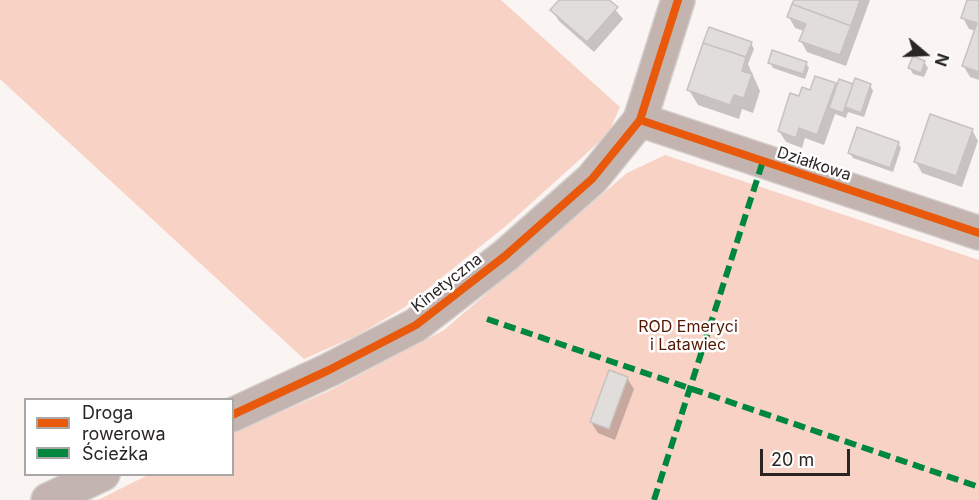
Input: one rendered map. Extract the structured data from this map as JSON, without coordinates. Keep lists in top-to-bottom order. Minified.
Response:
{"streets":{"street":["Działkowa","Kinetyczna"]},"crossings":[["Działkowa","Kinetyczna"]],"parks":["ROD Emeryci i Latawiec"],"legend":["Droga rowerowa","Ścieżka"],"scale_bar":"20 m","north":"right"}
